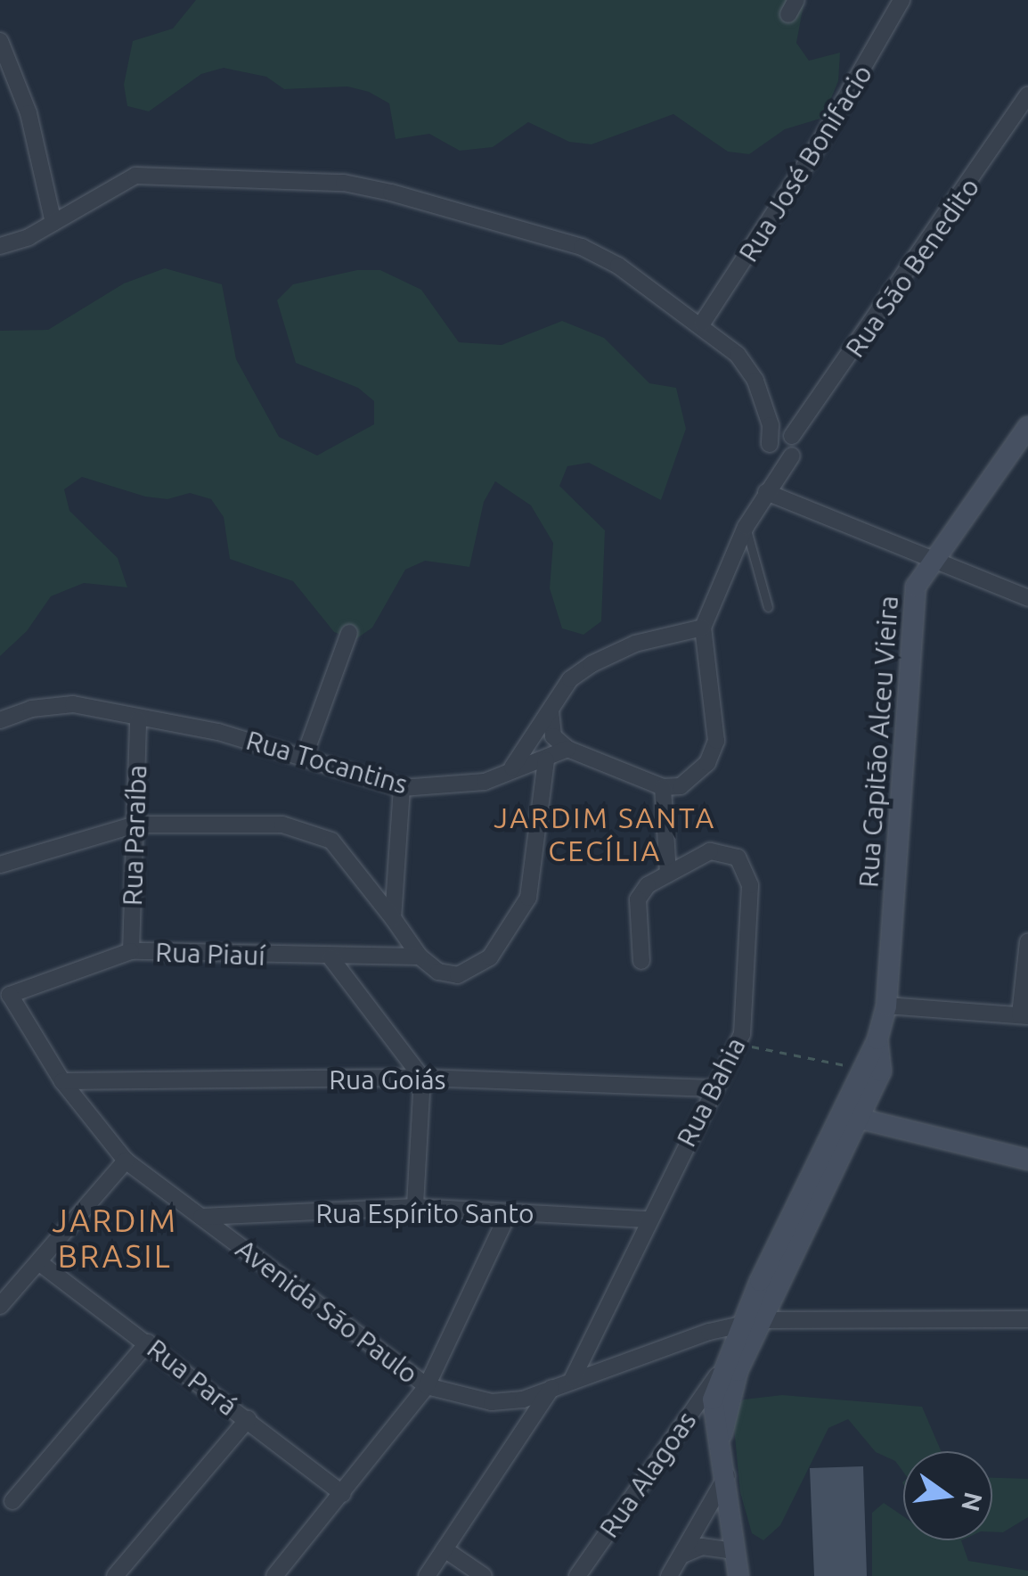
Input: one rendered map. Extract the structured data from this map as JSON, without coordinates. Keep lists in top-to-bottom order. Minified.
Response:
{"streets":{"street":["Rua José Bonifacio","Rua São Benedito","Rua Capitão Alceu Vieira","Rua Tocantins","Rua Paraíba","Rua Piauí","Rua Goiás","Rua Bahia","Rua Espírito Santo","Avenida São Paulo","Rua Pará","Rua Alagoas"]},"crossings":[["Rua Tocantins","Rua Paraíba"],["Rua Paraíba","Rua Piauí"],["Rua Piauí","Avenida São Paulo"],["Rua Goiás","Rua Bahia"],["Rua Goiás","Avenida São Paulo"],["Rua Bahia","Rua Espírito Santo"],["Rua Bahia","Avenida São Paulo"],["Rua Espírito Santo","Avenida São Paulo"]],"districts":["JARDIM SANTA CECÍLIA","JARDIM BRASIL"],"north":"right"}
